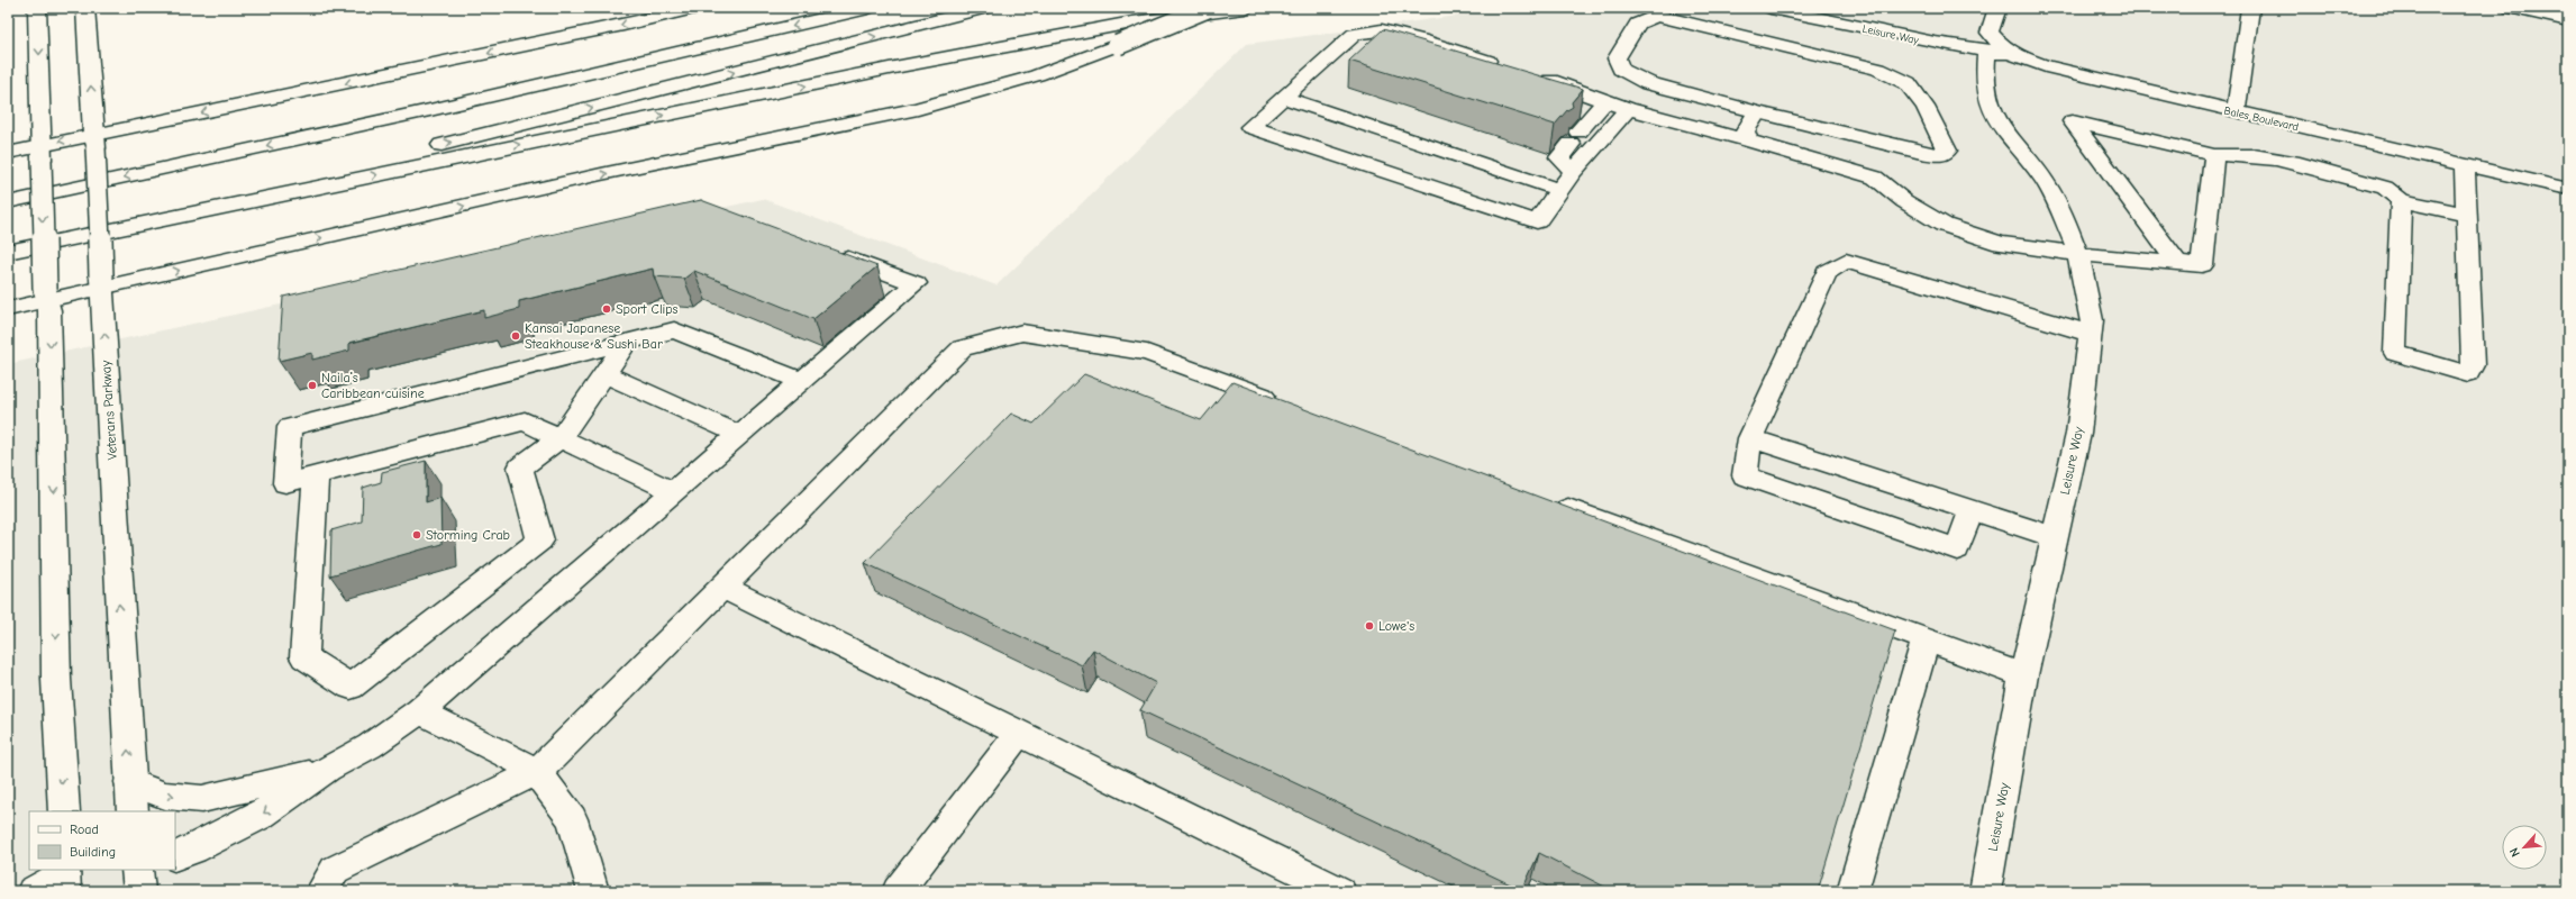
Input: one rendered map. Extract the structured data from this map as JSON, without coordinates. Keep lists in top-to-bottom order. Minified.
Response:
{"streets":{"main road":["Leisure Way","Bales Boulevard","Veterans Parkway"]},"crossings":[["Leisure Way","Bales Boulevard"]],"places":["Sport Clips","Kansai Japanese Steakhouse & Sushi Bar","Naila’s Caribbean cuisine","Storming Crab","Lowe's"],"legend":["Road","Building"],"north":"bottom left"}
